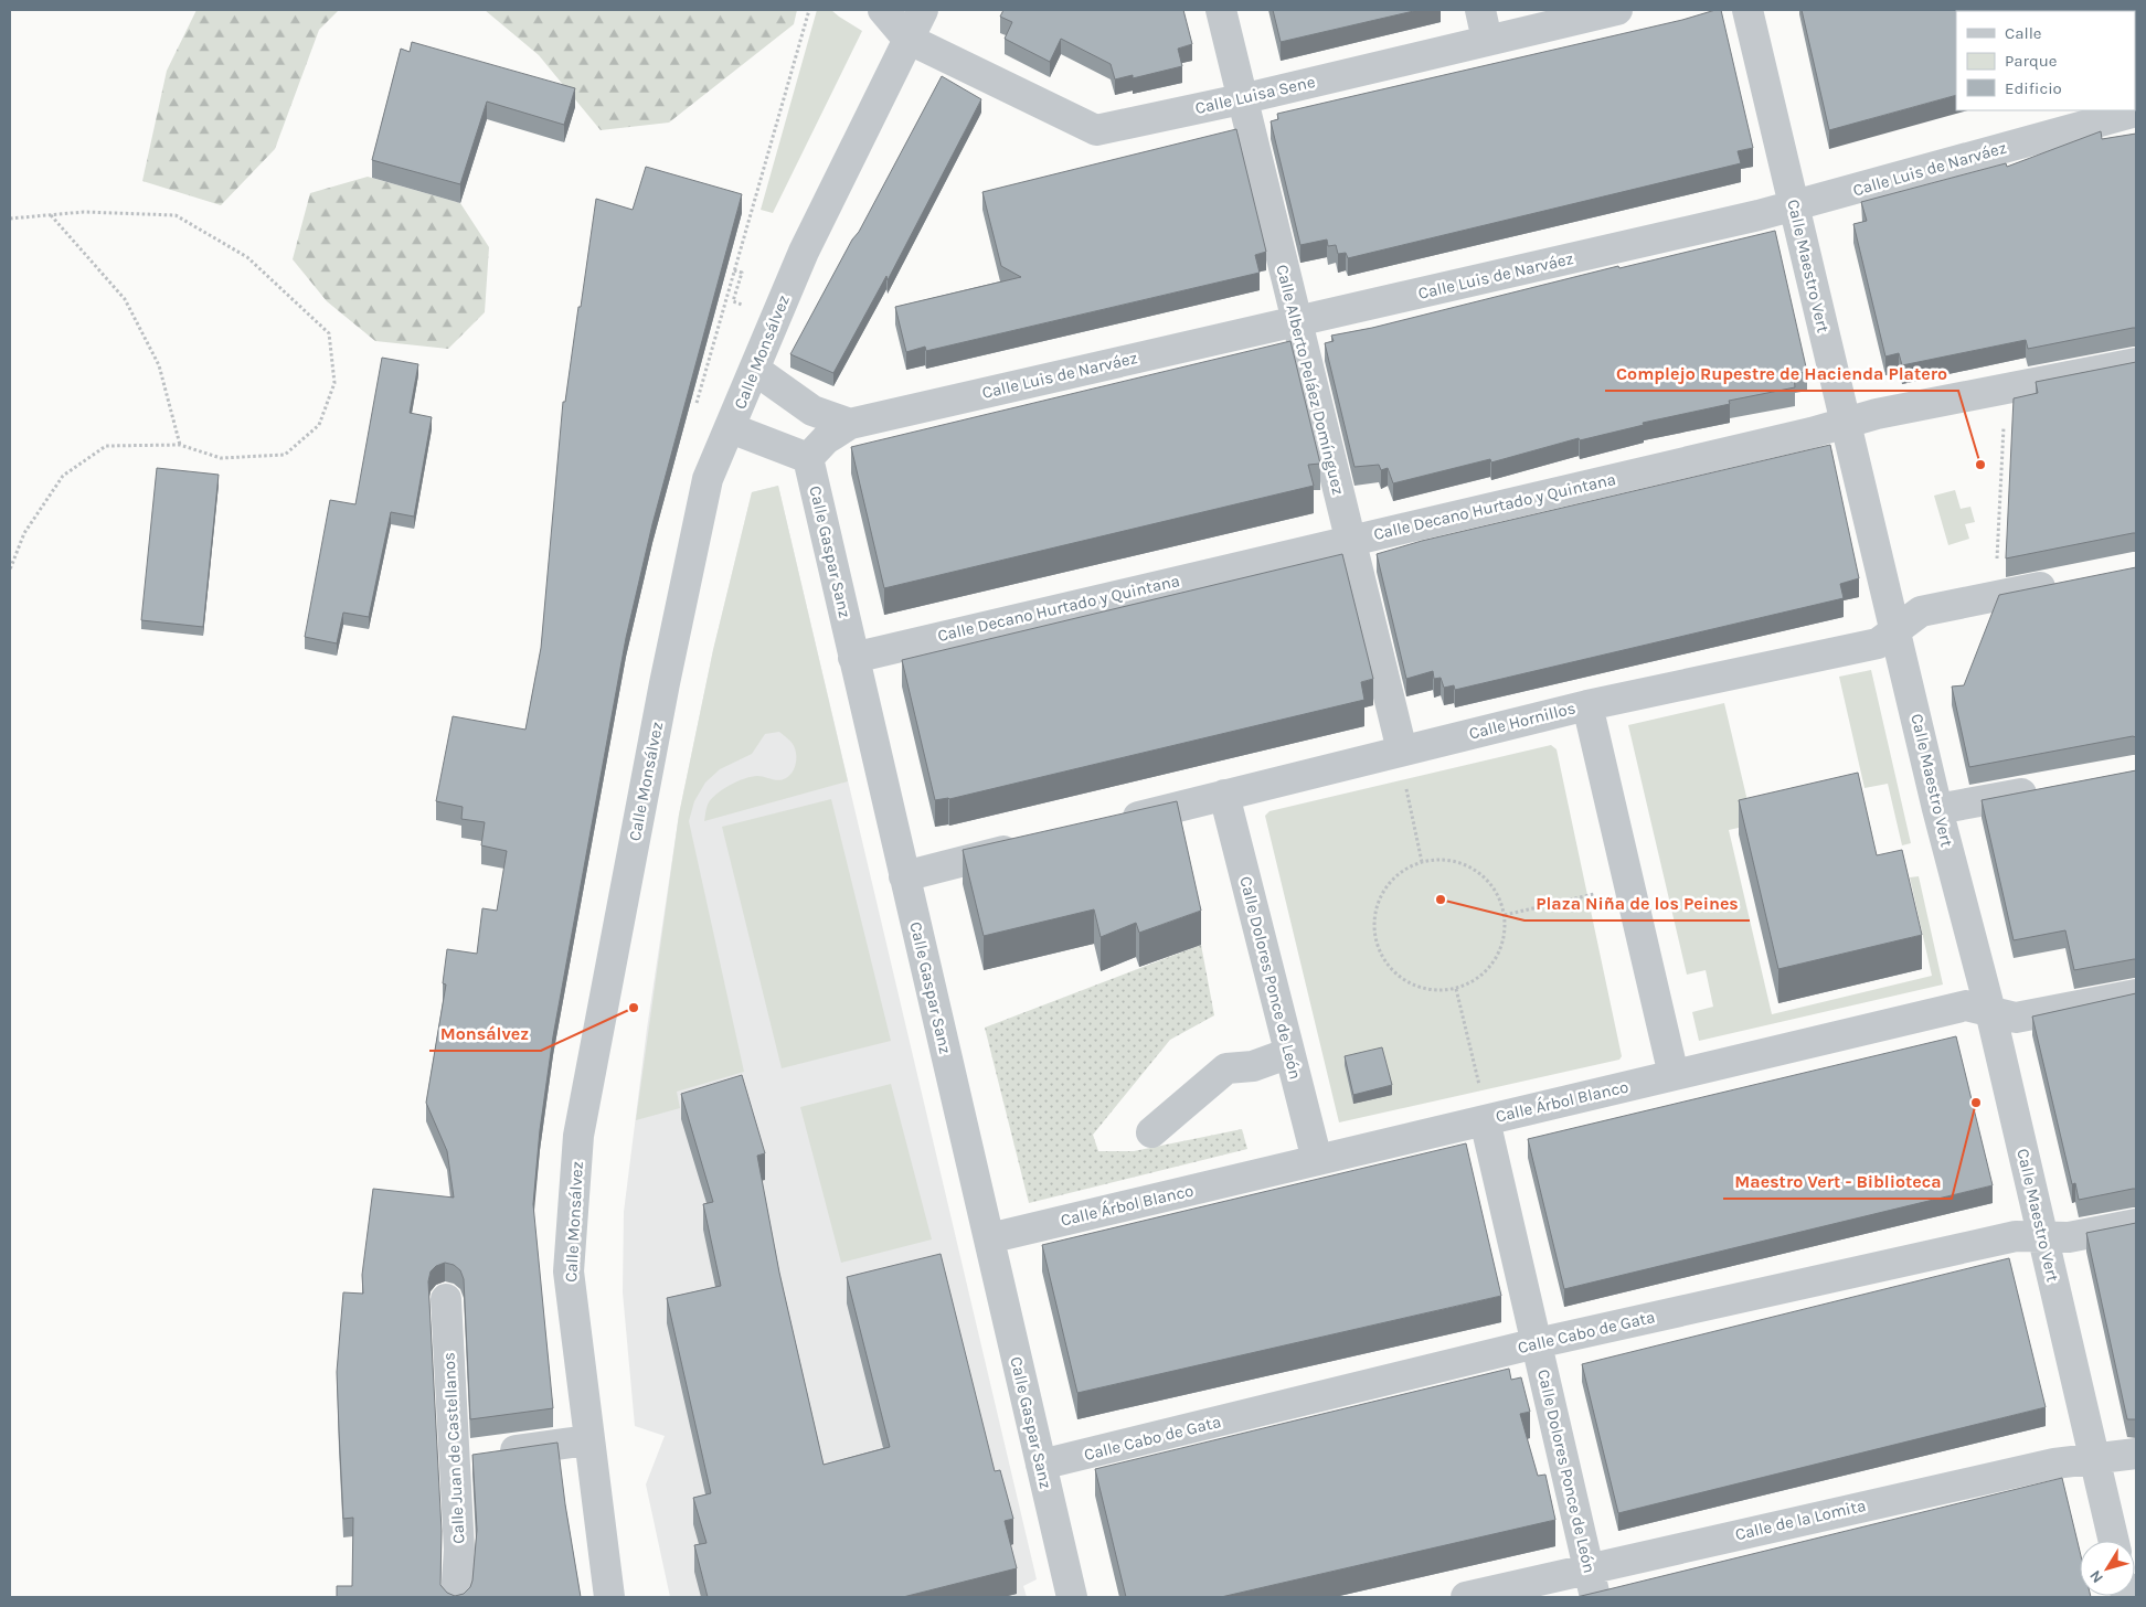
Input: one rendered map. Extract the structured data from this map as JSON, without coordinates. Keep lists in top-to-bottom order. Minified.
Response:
{"streets":{"street":["Calle Luisa Sene","Calle Luis de Narváez","Calle Maestro Vert","Calle Monsálvez","Calle Alberto Peláez Domínguez","Calle Decano Hurtado y Quintana","Calle Gaspar Sanz","Calle Hornillos","Calle Dolores Ponce de León","Calle Árbol Blanco","Calle Cabo de Gata","Calle Juan de Castellanos","Calle de la Lomita"]},"crossings":[["Calle Luisa Sene","Calle Monsálvez"],["Calle Luisa Sene","Calle Alberto Peláez Domínguez"],["Calle Luis de Narváez","Calle Maestro Vert"],["Calle Luis de Narváez","Calle Alberto Peláez Domínguez"],["Calle Luis de Narváez","Calle Gaspar Sanz"],["Calle Maestro Vert","Calle Decano Hurtado y Quintana"],["Calle Maestro Vert","Calle Hornillos"],["Calle Maestro Vert","Calle Árbol Blanco"],["Calle Maestro Vert","Calle Cabo de Gata"],["Calle Maestro Vert","Calle de la Lomita"],["Calle Alberto Peláez Domínguez","Calle Decano Hurtado y Quintana"],["Calle Alberto Peláez Domínguez","Calle Hornillos"],["Calle Decano Hurtado y Quintana","Calle Gaspar Sanz"],["Calle Gaspar Sanz","Calle Árbol Blanco"],["Calle Gaspar Sanz","Calle Cabo de Gata"],["Calle Hornillos","Calle Dolores Ponce de León"],["Calle Dolores Ponce de León","Calle Árbol Blanco"],["Calle Dolores Ponce de León","Calle Cabo de Gata"],["Calle Dolores Ponce de León","Calle de la Lomita"]],"places":["Complejo Rupestre de Hacienda Platero","Plaza Niña de los Peines","Monsálvez","Maestro Vert - Biblioteca"],"legend":["Calle","Parque","Edificio"],"north":"bottom left"}
